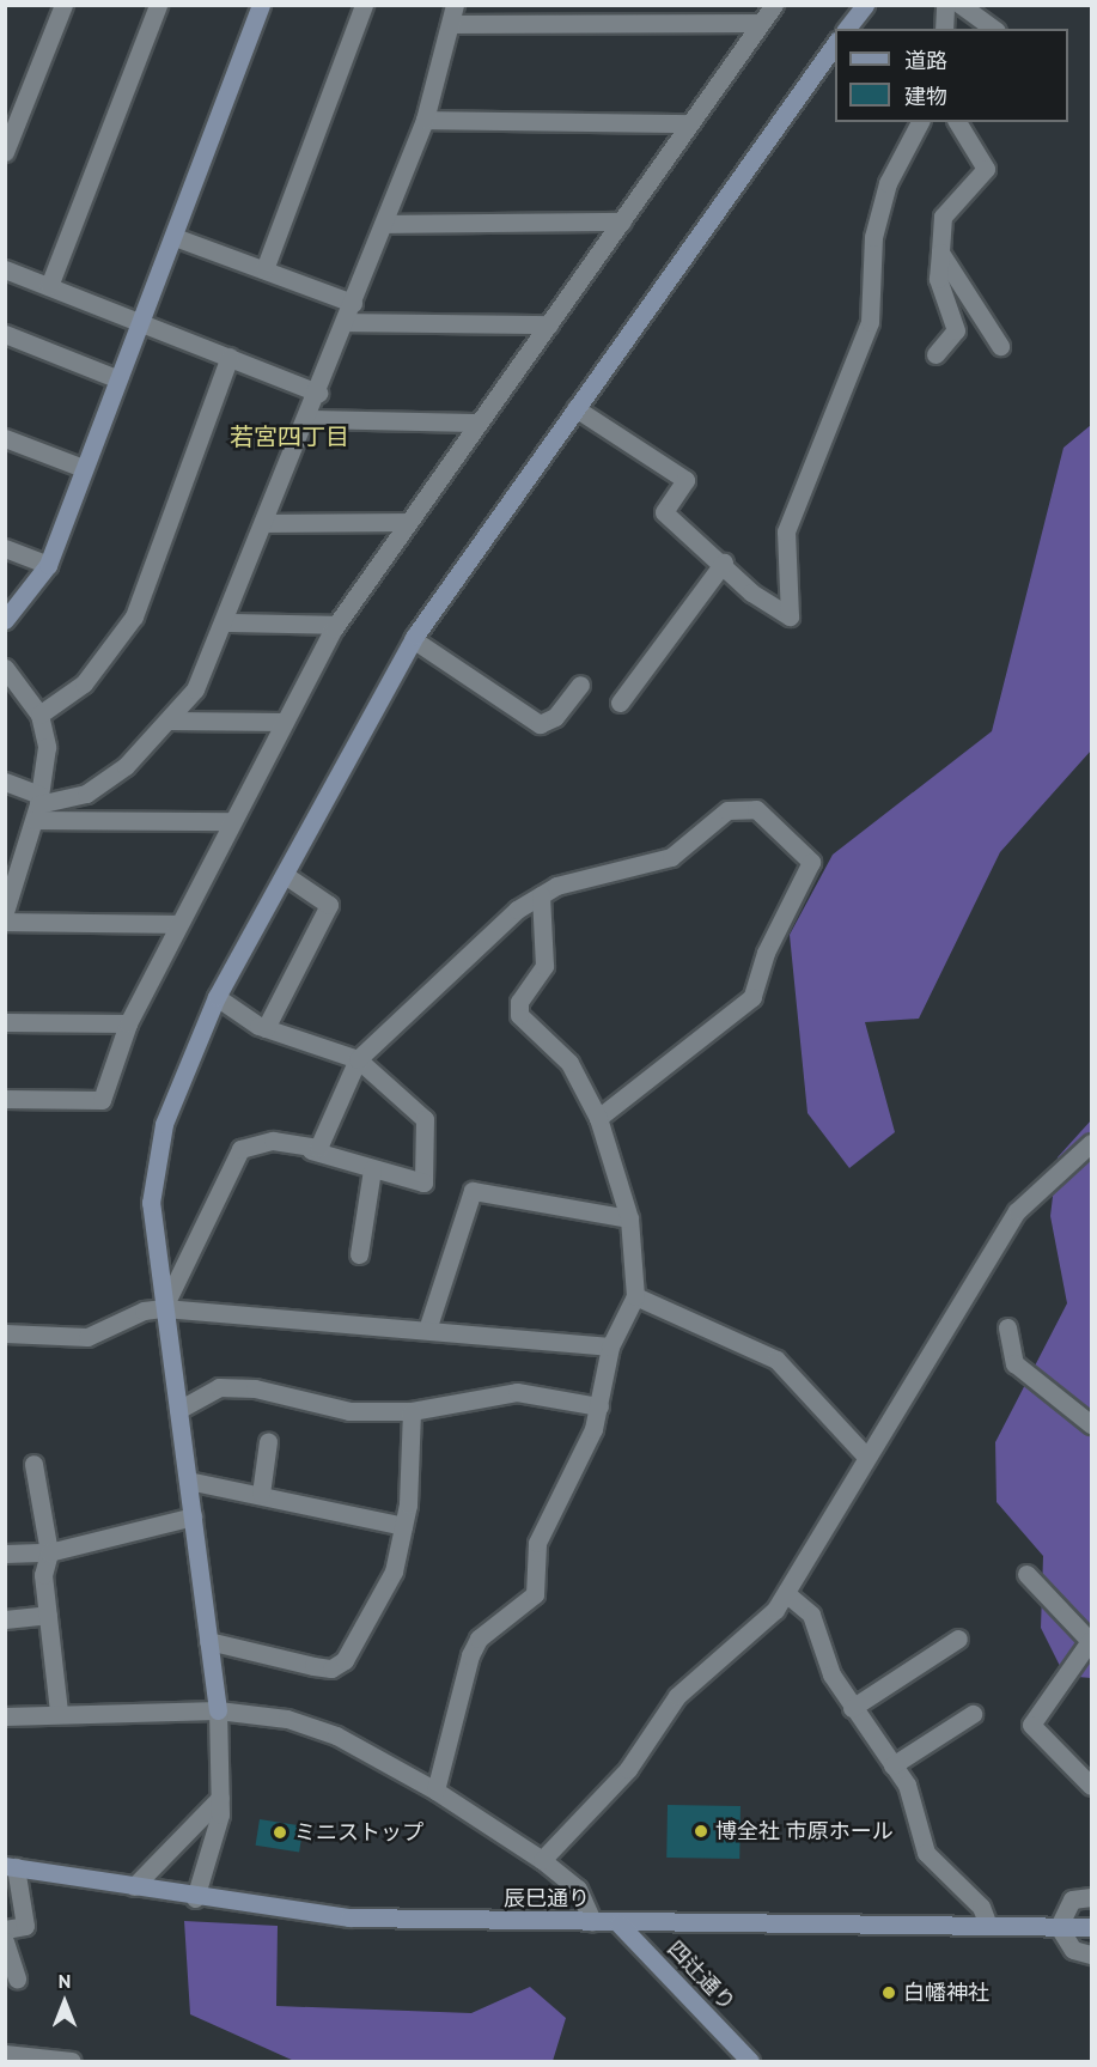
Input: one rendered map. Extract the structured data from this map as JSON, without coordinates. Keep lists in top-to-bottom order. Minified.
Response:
{"streets":{"street":["辰巳通り","四辻通り"]},"crossings":[["辰巳通り","四辻通り"]],"districts":["若宮四丁目"],"places":["博全社 市原ホール","ミニストップ","白幡神社"],"legend":["道路","建物"],"north":"top"}
